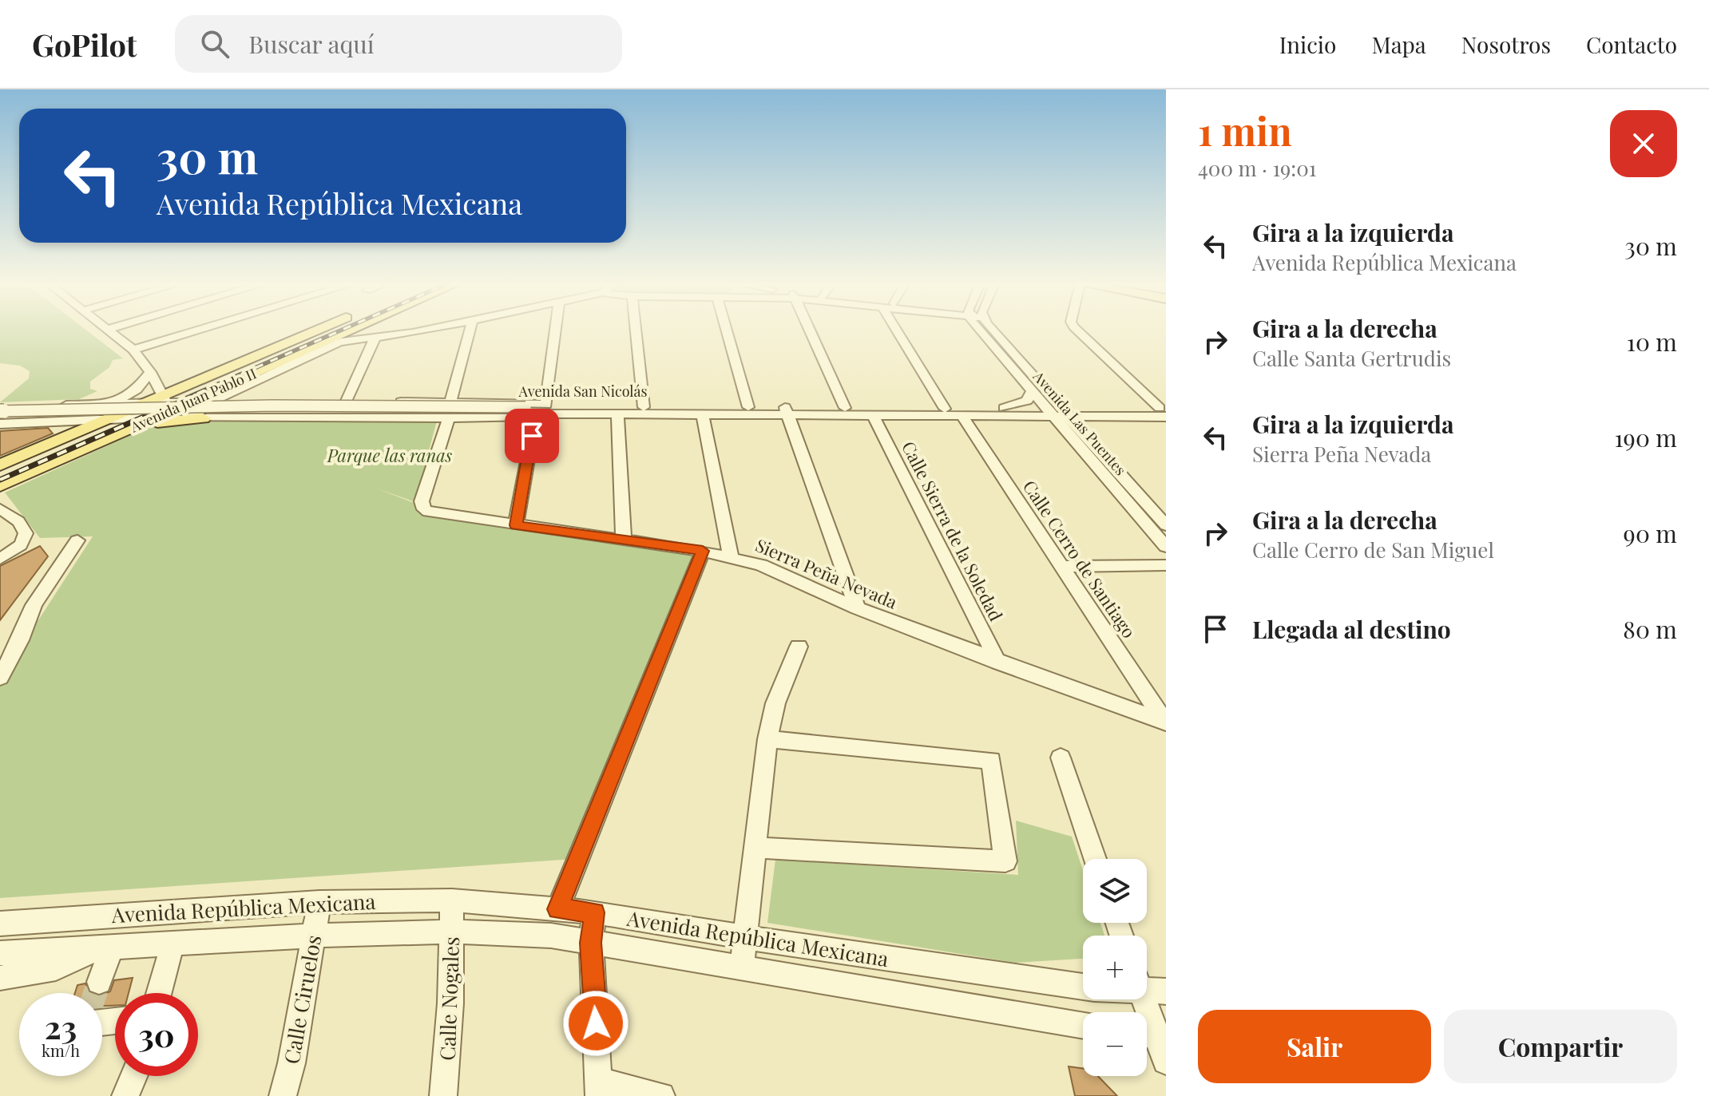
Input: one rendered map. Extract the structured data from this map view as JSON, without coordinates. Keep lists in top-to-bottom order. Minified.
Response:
{"streets":{"main road":["Avenida Juan Pablo II"],"street":["Avenida San Nicolás","Avenida Las Puentes","Calle Sierra de la Soledad","Calle Cerro de Santiago","Sierra Peña Nevada","Avenida República Mexicana","Calle Nogales","Calle Ciruelos"]},"crossings":[["Avenida San Nicolás","Avenida Las Puentes"],["Avenida San Nicolás","Calle Sierra de la Soledad"],["Avenida San Nicolás","Calle Cerro de Santiago"],["Calle Sierra de la Soledad","Sierra Peña Nevada"],["Calle Cerro de Santiago","Sierra Peña Nevada"],["Avenida República Mexicana","Calle Nogales"],["Avenida República Mexicana","Calle Ciruelos"]],"parks":["Parque las ranas"],"page":{"header":"GoPilot","search":"Buscar aquí","nav":["Inicio","Mapa","Nosotros","Contacto"],"heading":["1 min","400 m · 19:01"],"turn":["30 m","Avenida República Mexicana"],"list":[{"name":"Gira a la izquierda","note":"Avenida República Mexicana","value":"30 m"},{"name":"Gira a la derecha","note":"Calle Santa Gertrudis","value":"10 m"},{"name":"Gira a la izquierda","note":"Sierra Peña Nevada","value":"190 m"},{"name":"Gira a la derecha","note":"Calle Cerro de San Miguel","value":"90 m"},{"name":"Llegada al destino","value":"80 m"}],"map_buttons":["+","−"],"speed":"23 km/h","limit":"30","buttons":["Salir","Compartir"]}}
